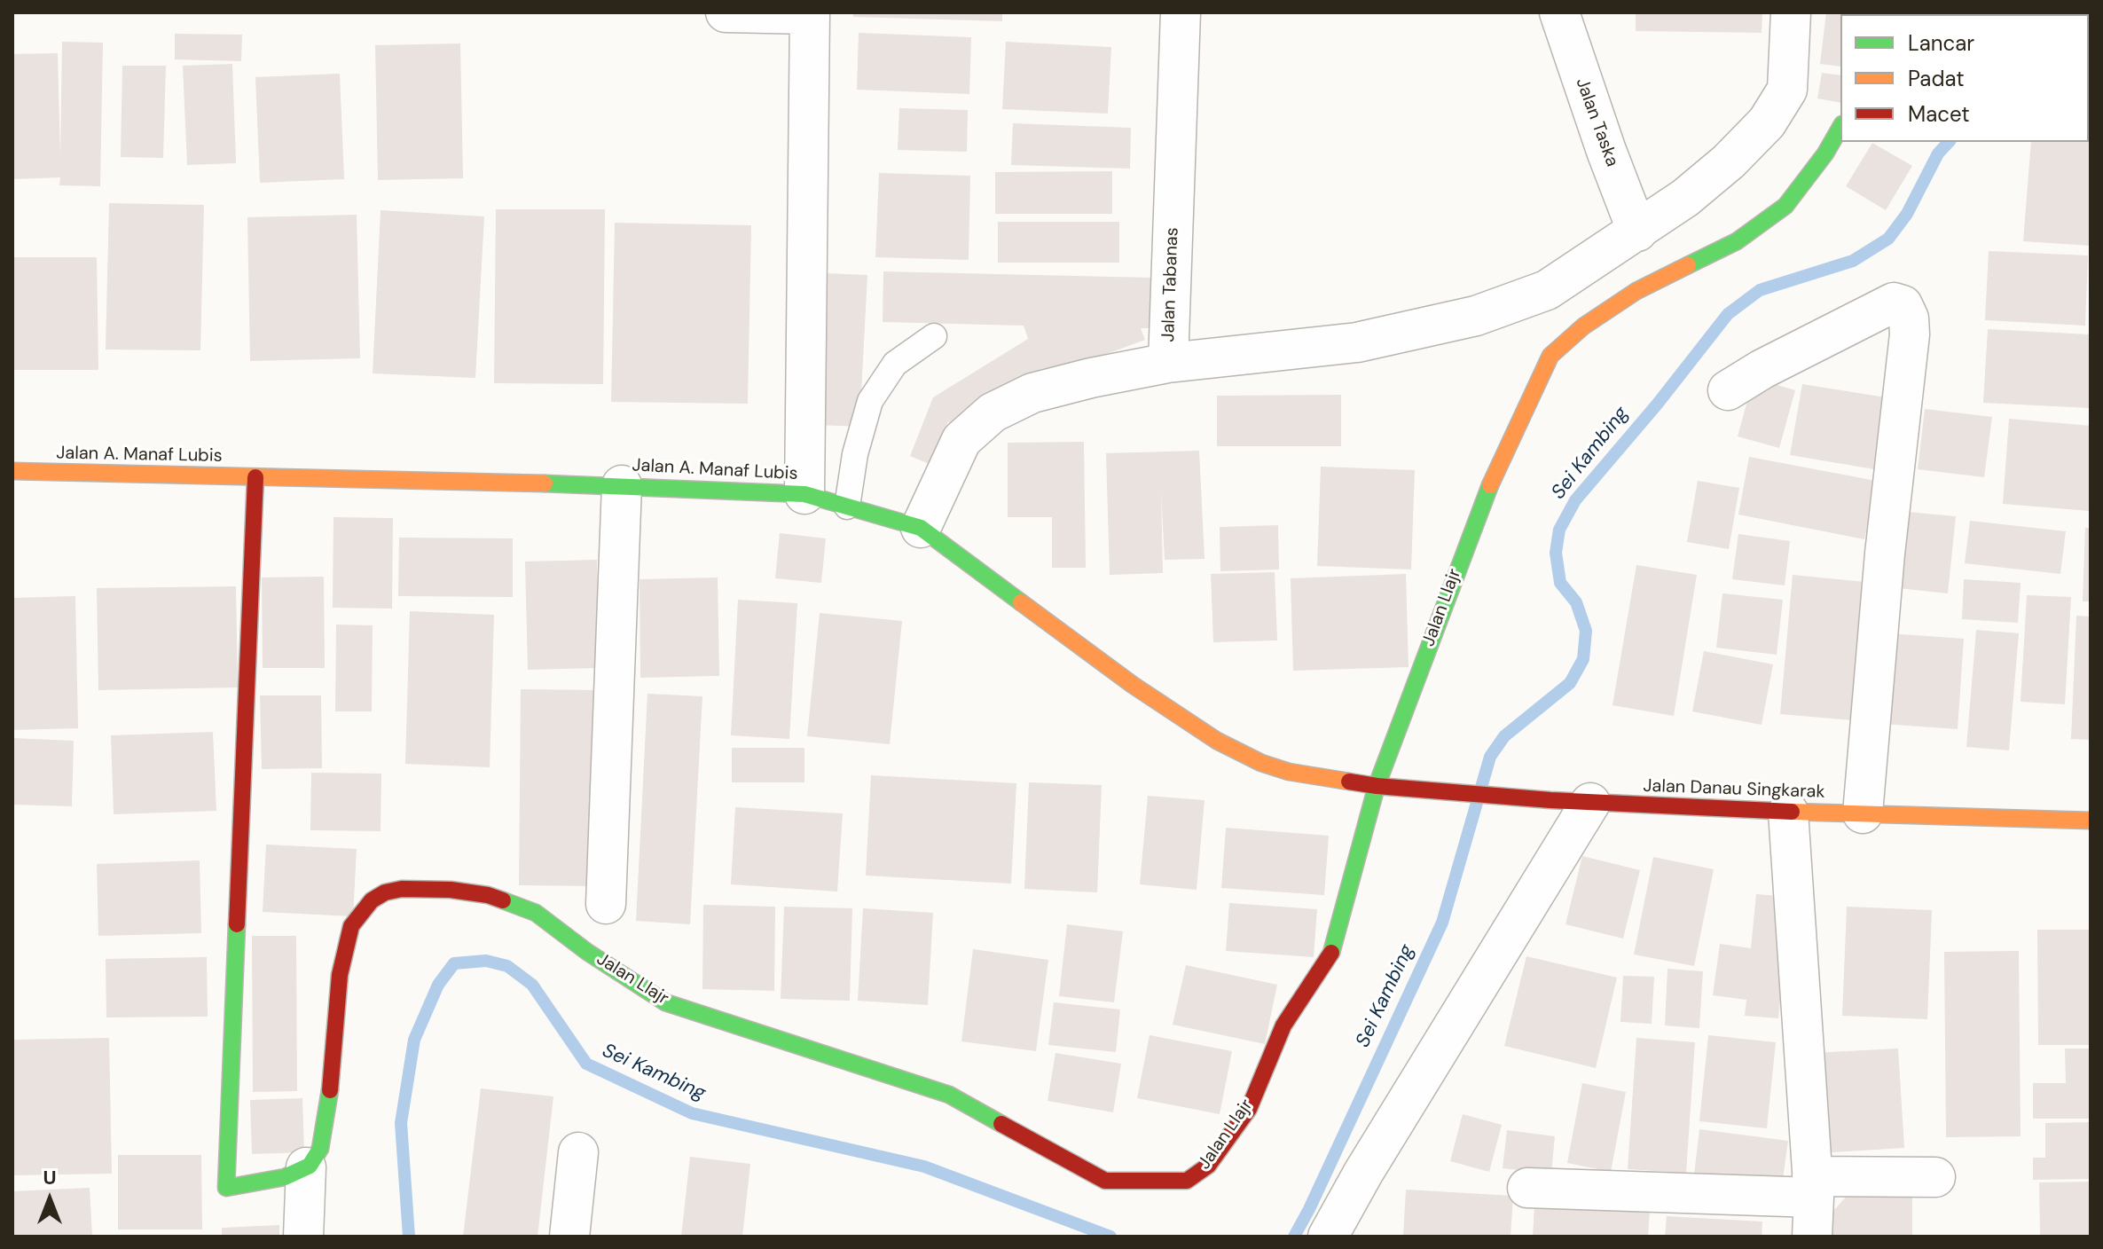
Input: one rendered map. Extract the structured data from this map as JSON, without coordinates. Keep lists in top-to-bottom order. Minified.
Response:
{"streets":{"street":["Jalan Taska","Jalan Tabanas","Jalan A. Manaf Lubis","Jalan Llajr","Jalan Danau Singkarak"]},"crossings":[["Jalan Tabanas","Jalan A. Manaf Lubis"],["Jalan A. Manaf Lubis","Jalan Llajr"],["Jalan A. Manaf Lubis","Jalan Danau Singkarak"],["Jalan Llajr","Jalan Danau Singkarak"]],"water":["Sei Kambing"],"legend":["Lancar","Padat","Macet"],"north":"top"}
